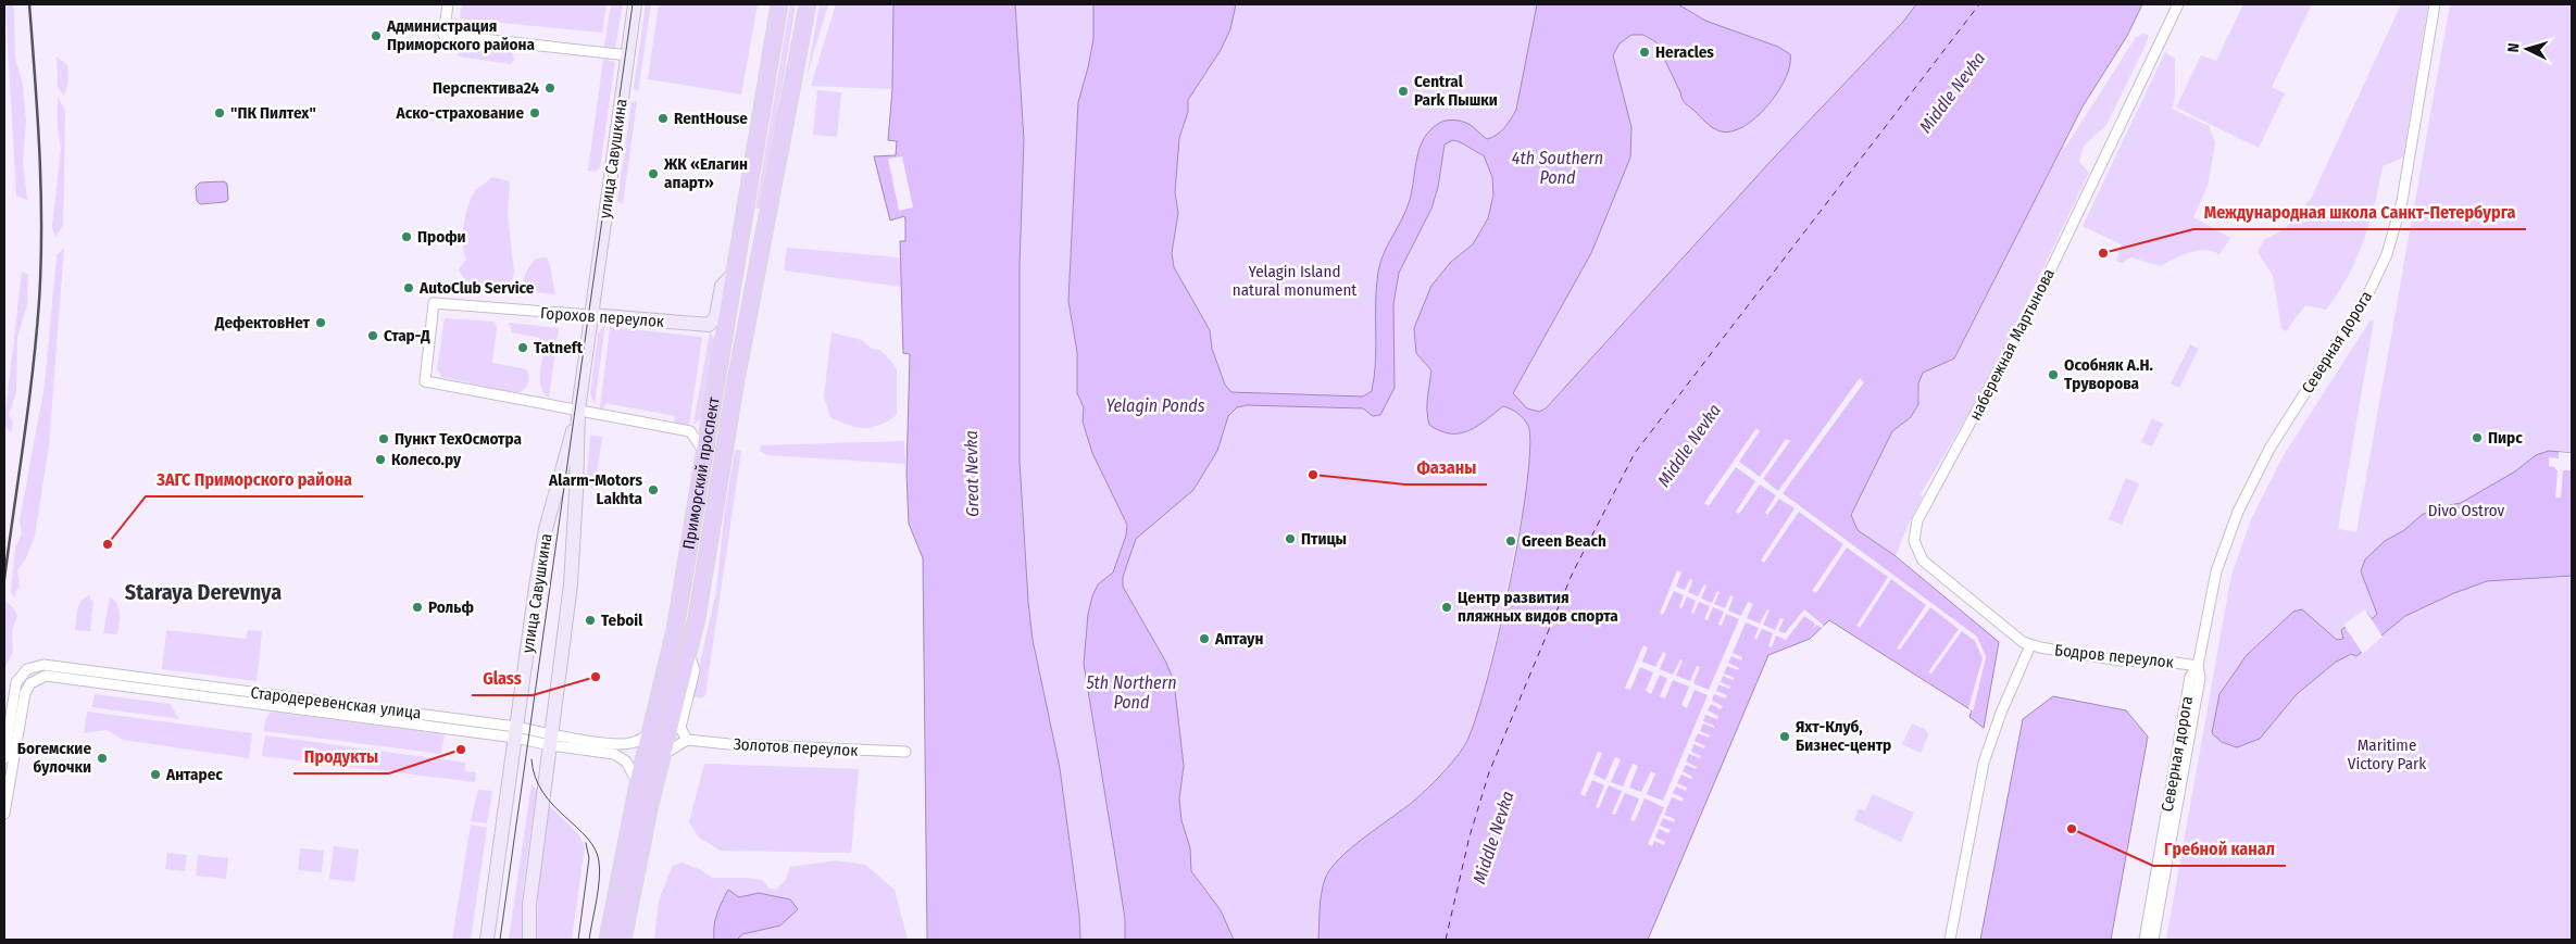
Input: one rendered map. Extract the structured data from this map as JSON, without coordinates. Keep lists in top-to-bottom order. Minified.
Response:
{"streets":{"main road":["улица Савушкина","Горохов переулок","Приморский проспект"],"street":["Северная дорога","набережная Мартынова","Бодров переулок","Стародеревенская улица","Золотов переулок"]},"crossings":[["улица Савушкина","Горохов переулок"],["улица Савушкина","Стародеревенская улица"],["Горохов переулок","Приморский проспект"],["Северная дорога","Бодров переулок"],["набережная Мартынова","Бодров переулок"],["Приморский проспект","Стародеревенская улица"]],"districts":["Staraya Derevnya"],"water":["Middle Nevka","4th Southern Pond","Yelagin Ponds","Great Nevka","5th Northern Pond"],"parks":["Yelagin Island natural monument","Divo Ostrov","Maritime Victory Park"],"places":["Администрация Приморского района","Heracles","Перспектива24","Central Park Пышки","\"ПК Пилтех\"","Аско-страхование","RentHouse","ЖК «Елагин апарт»","Профи","Международная школа Санкт-Петербурга","AutoClub Service","ДефектовНет","Стар-Д","Tatneft","Особняк А.Н. Труворова","Пирс","Пункт ТехОсмотра","Колесо.ру","Фазаны","Alarm-Motors Lakhta","Птицы","Green Beach","ЗАГС Приморского района","Рольф","Центр развития пляжных видов спорта","Teboil","Аптаун","Glass","Яхт-Клуб, Бизнес-центр","Продукты","Богемские булочки","Антарес","Гребной канал"],"north":"left"}
